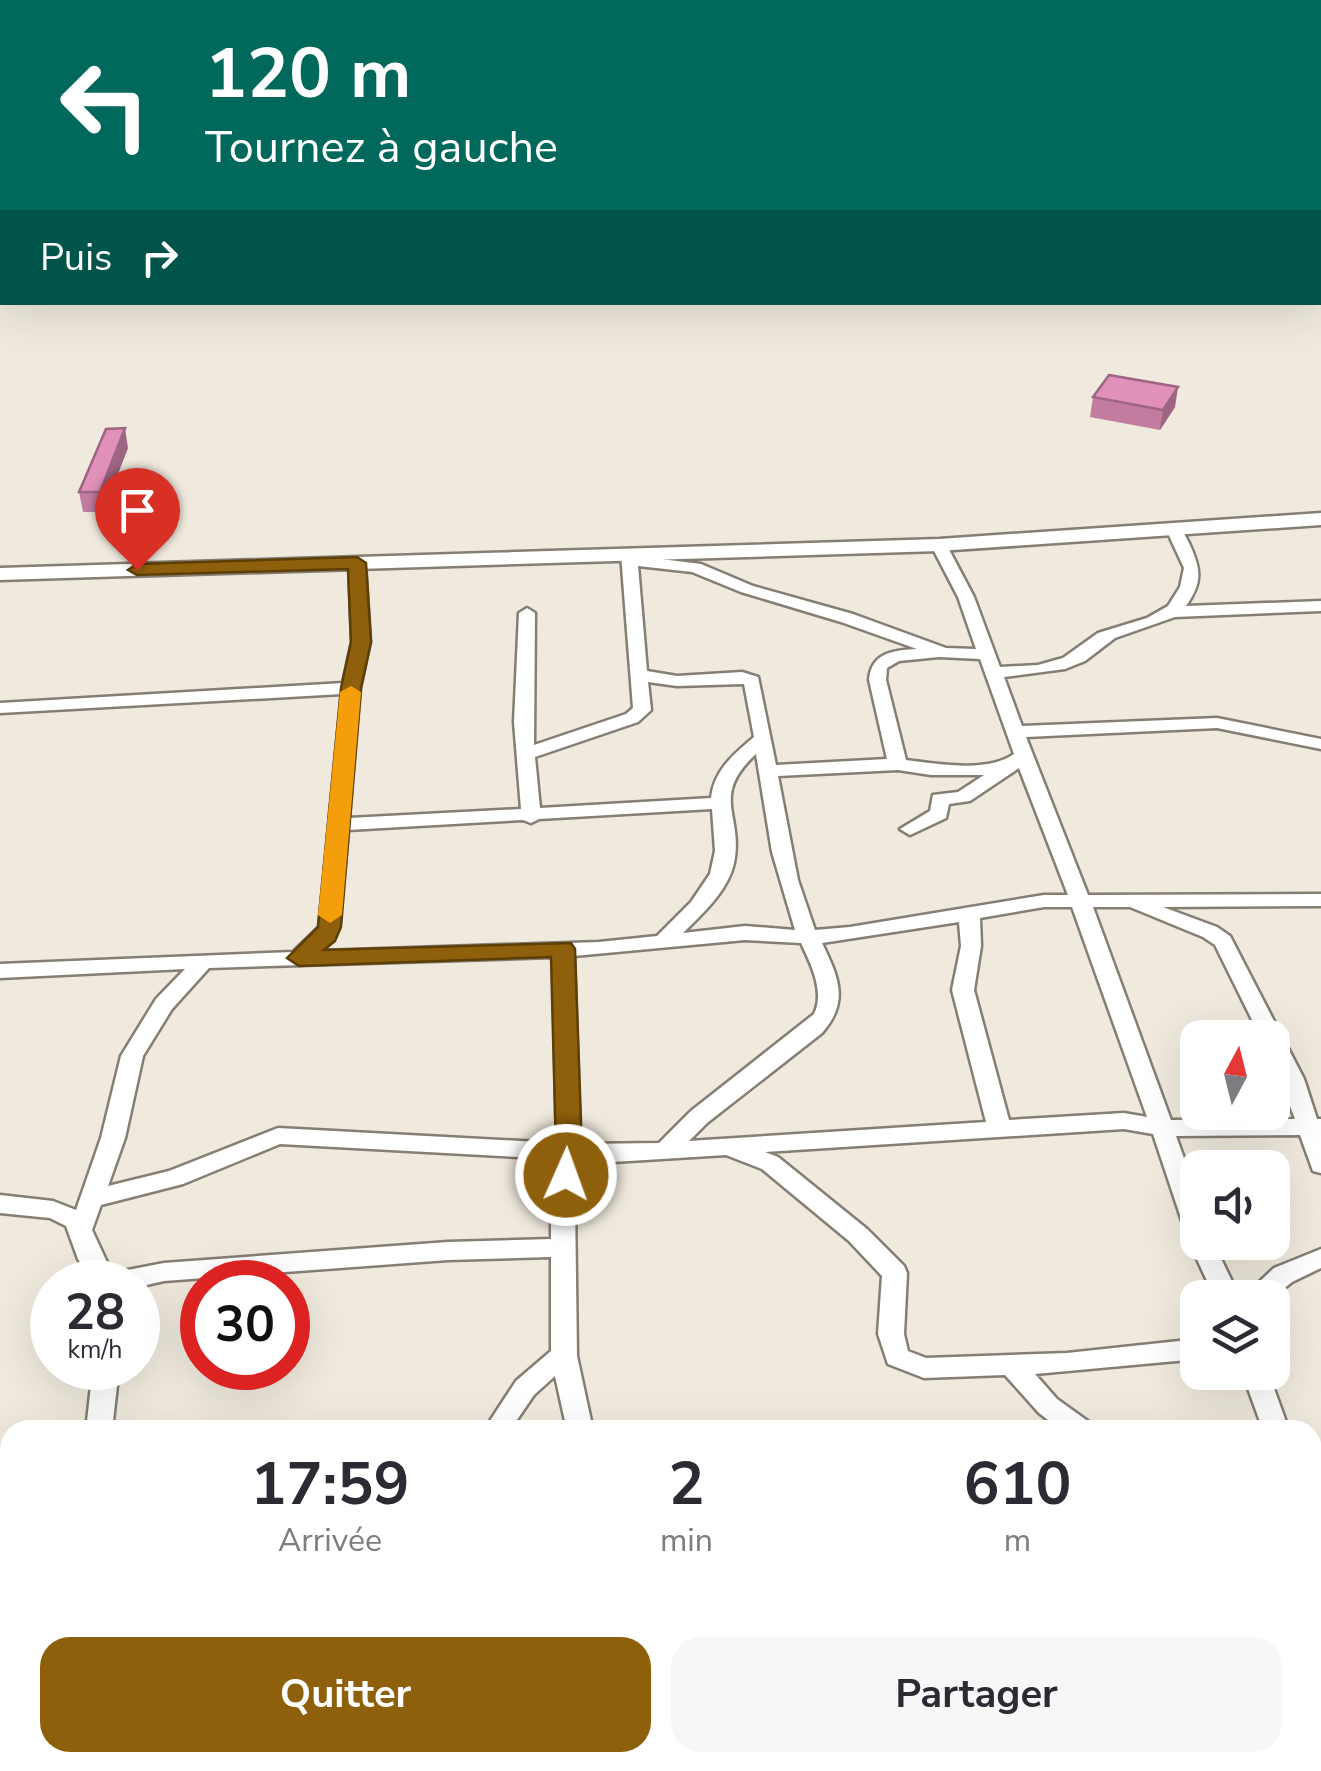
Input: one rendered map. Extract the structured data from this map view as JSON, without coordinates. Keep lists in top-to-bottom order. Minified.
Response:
{"north":"top","page":{"turn":["120 m","Tournez à gauche"],"then":"Puis","speed":"28 km/h","limit":"30","eta":["17:59","Arrivée","2","min","610","m"],"buttons":["Quitter","Partager"]}}
